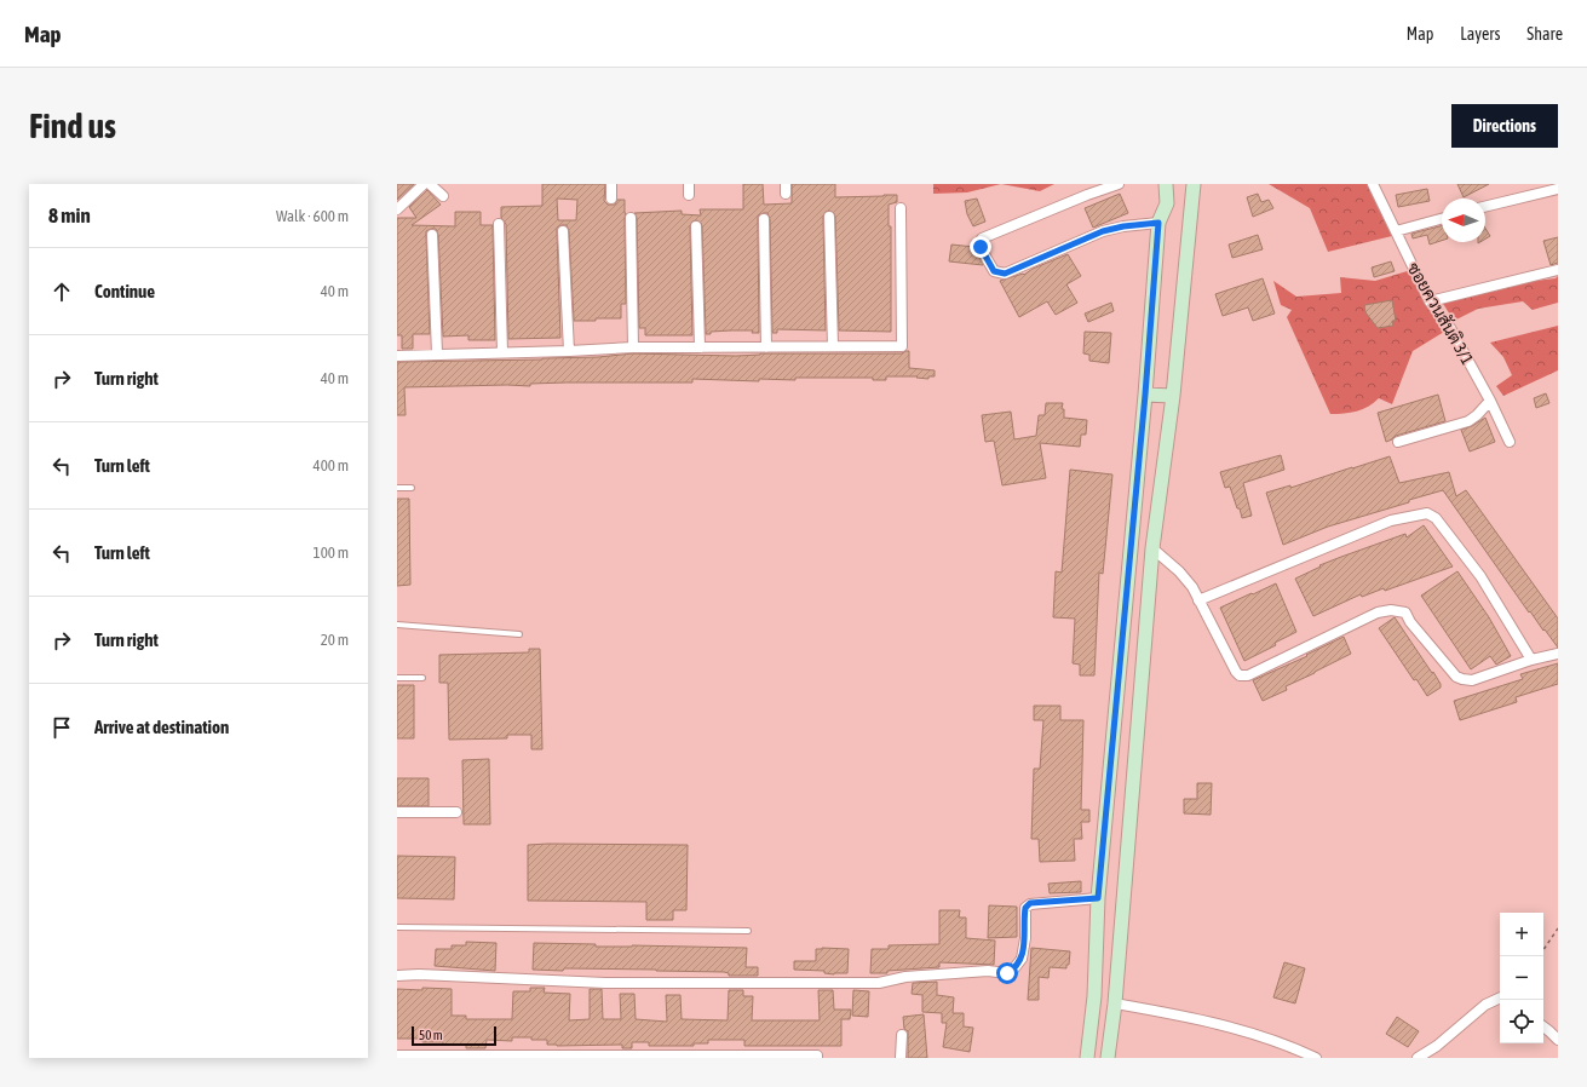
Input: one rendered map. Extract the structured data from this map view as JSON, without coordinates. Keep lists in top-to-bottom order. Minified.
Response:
{"streets":{"street":["ซอยควนสันติ 3/1"]},"scale_bar":"50 m","north":"left","page":{"header":"Map","nav":["Map","Layers","Share"],"buttons":"Directions","title":"Find us","heading":["8 min","Walk · 600 m"],"list":[["Continue","40 m"],["Turn right","40 m"],["Turn left","400 m"],["Turn left","100 m"],["Turn right","20 m"],"Arrive at destination"],"map_buttons":["+","−"],"scale":"50 m"}}
